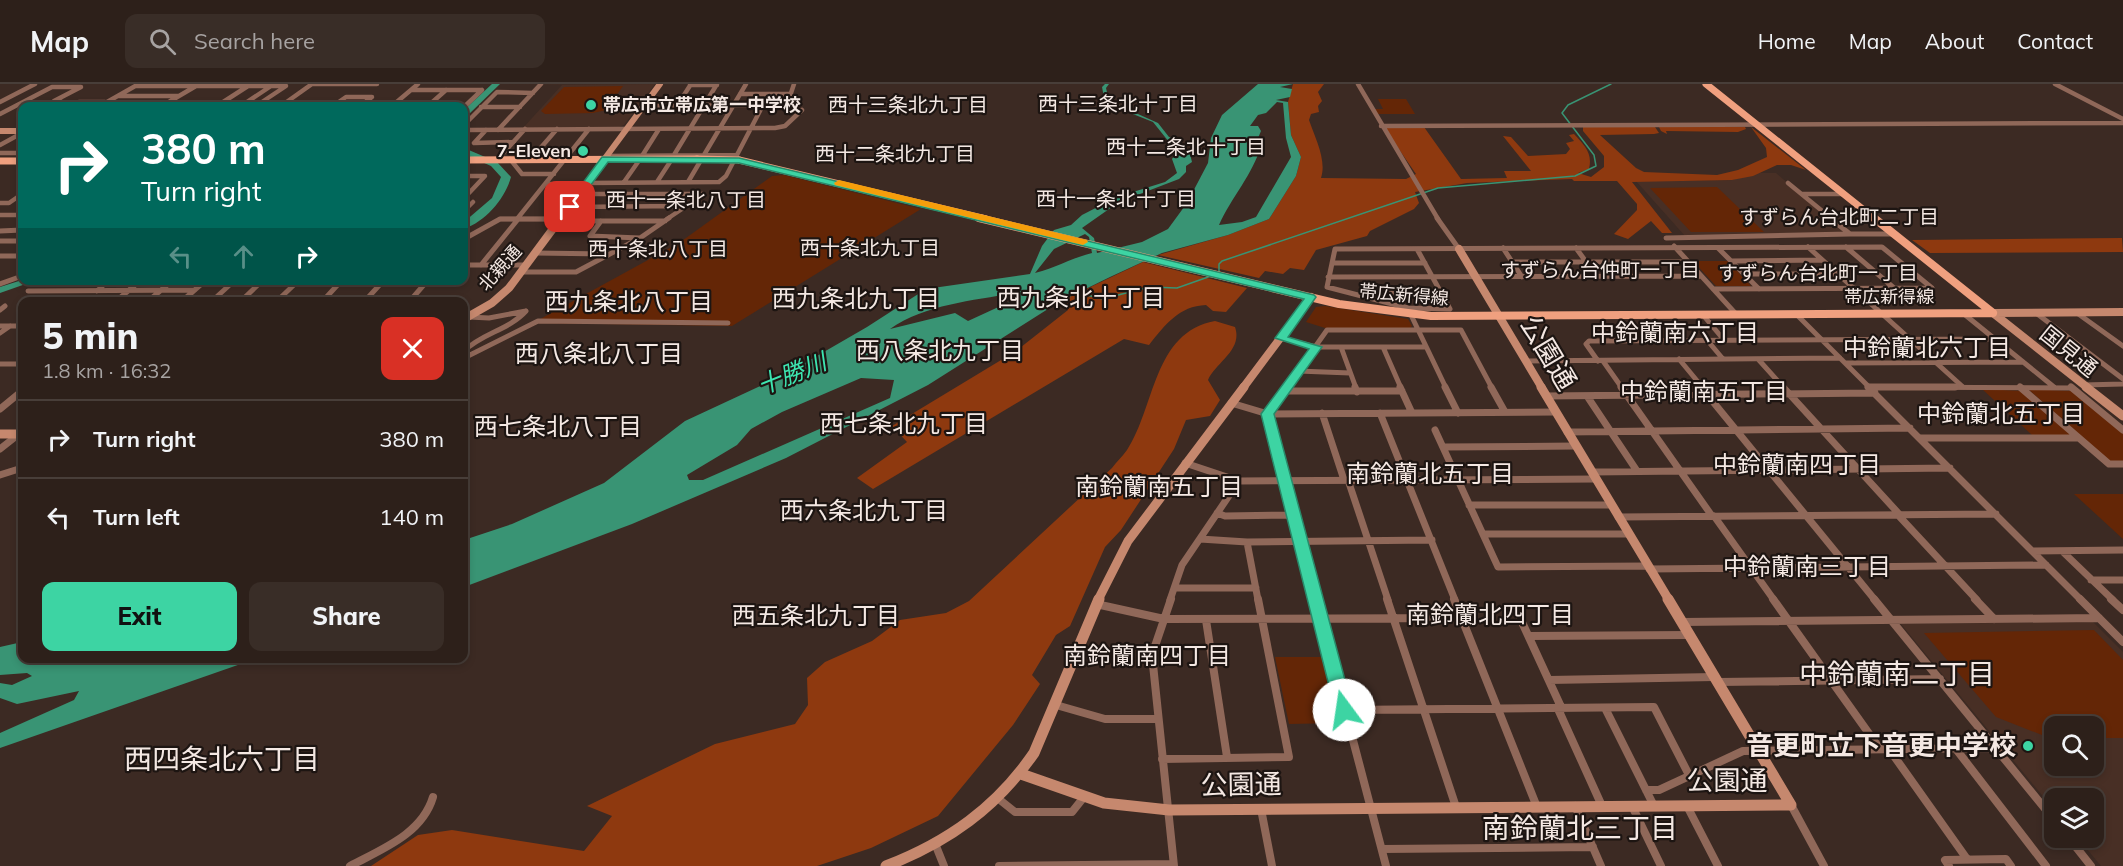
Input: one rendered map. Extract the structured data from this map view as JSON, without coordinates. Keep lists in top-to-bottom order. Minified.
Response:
{"streets":{"main road":["帯広新得線"],"street":["北親通","国見通","公園通"]},"crossings":[["北親通","帯広新得線"],["帯広新得線","国見通"],["帯広新得線","公園通"]],"districts":["西十三条北十丁目","西十三条北九丁目","西十二条北十丁目","西十二条北九丁目","西十一条北十丁目","西十一条北八丁目","すずらん台北町二丁目","西十条北九丁目","西十条北八丁目","すずらん台仲町一丁目","すずらん台北町一丁目","西九条北十丁目","西九条北九丁目","西九条北八丁目","中鈴蘭南六丁目","中鈴蘭北六丁目","西八条北九丁目","西八条北八丁目","中鈴蘭南五丁目","中鈴蘭北五丁目","西七条北九丁目","西七条北八丁目","中鈴蘭南四丁目","南鈴蘭北五丁目","南鈴蘭南五丁目","西六条北九丁目","中鈴蘭南三丁目","南鈴蘭北四丁目","西五条北九丁目","南鈴蘭南四丁目","中鈴蘭南二丁目","西四条北六丁目","南鈴蘭北三丁目"],"water":["十勝川"],"places":["帯広市立帯広第一中学校","7-Eleven","音更町立下音更中学校"],"page":{"header":"Map","search":"Search here","nav":["Home","Map","About","Contact"],"turn":["380 m","Turn right"],"heading":["5 min","1.8 km · 16:32"],"list":[{"name":"Turn right","value":"380 m"},{"name":"Turn left","value":"140 m"}],"buttons":["Exit","Share"]}}
